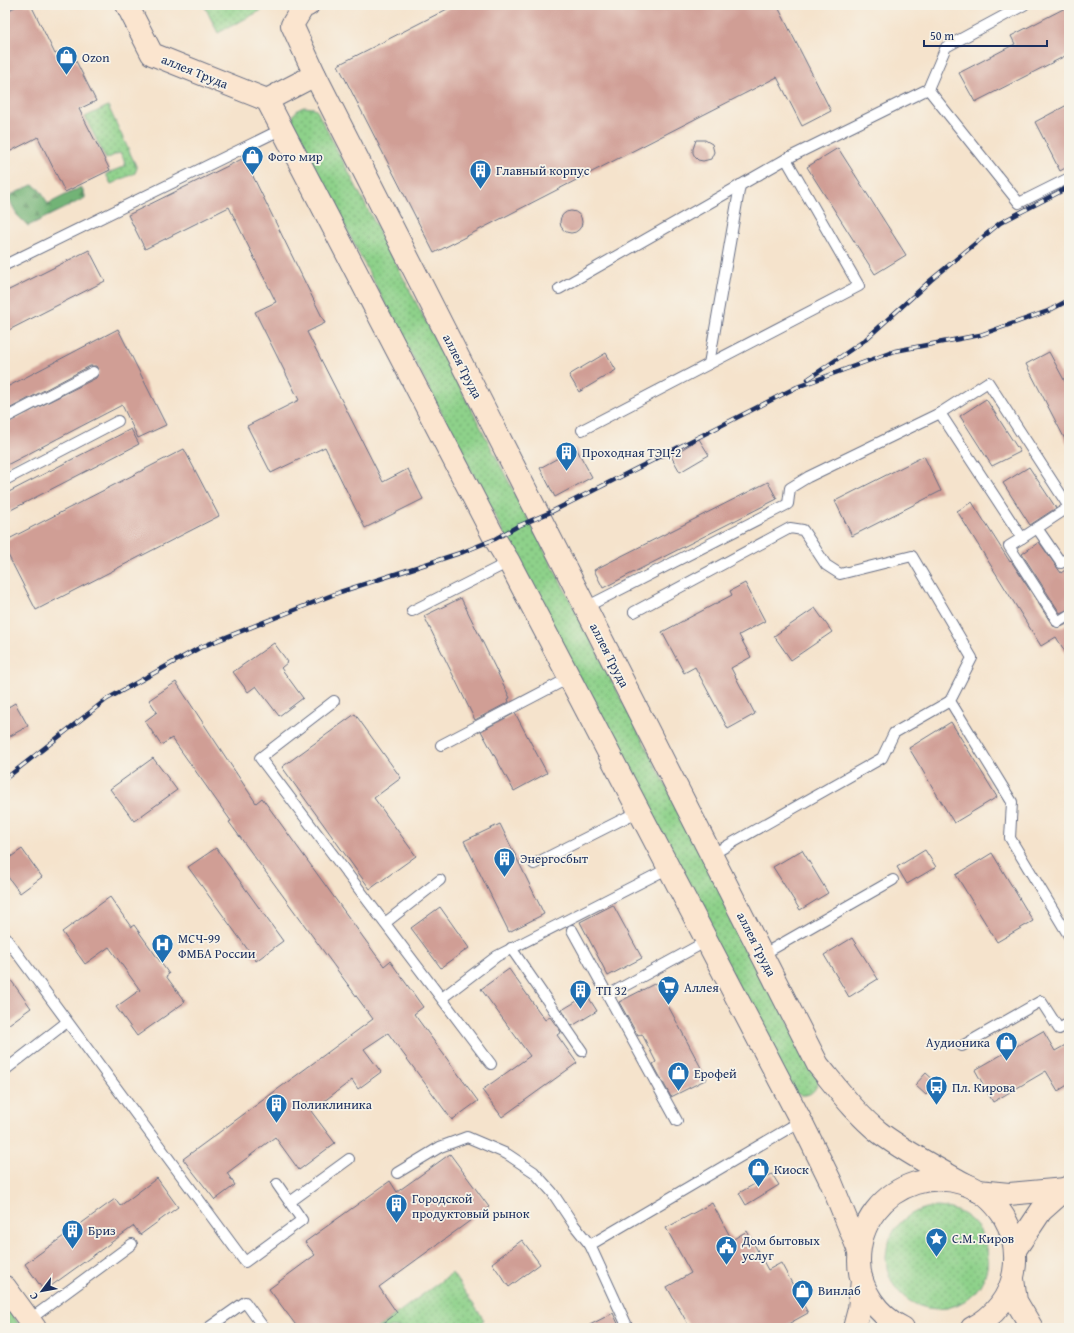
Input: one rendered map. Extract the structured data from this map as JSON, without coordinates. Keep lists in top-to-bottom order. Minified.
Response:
{"streets":{"street":["аллея Труда"]},"places":{"shop":["Ozon","Фото мир","Аудионика","Ерофей","Киоск","Винлаб"],"building":["Главный корпус","Проходная ТЭЦ-2","Энергосбыт","ТП 32","Поликлиника","Городской продуктовый рынок","Бриз"],"hospital":["МСЧ-99 ФМБА России"],"supermarket":["Аллея"],"bus stop":["Пл. Кирова"],"place":["С.М. Киров"],"public building":["Дом бытовых услуг"]},"scale_bar":"50 m","north":"bottom left"}
